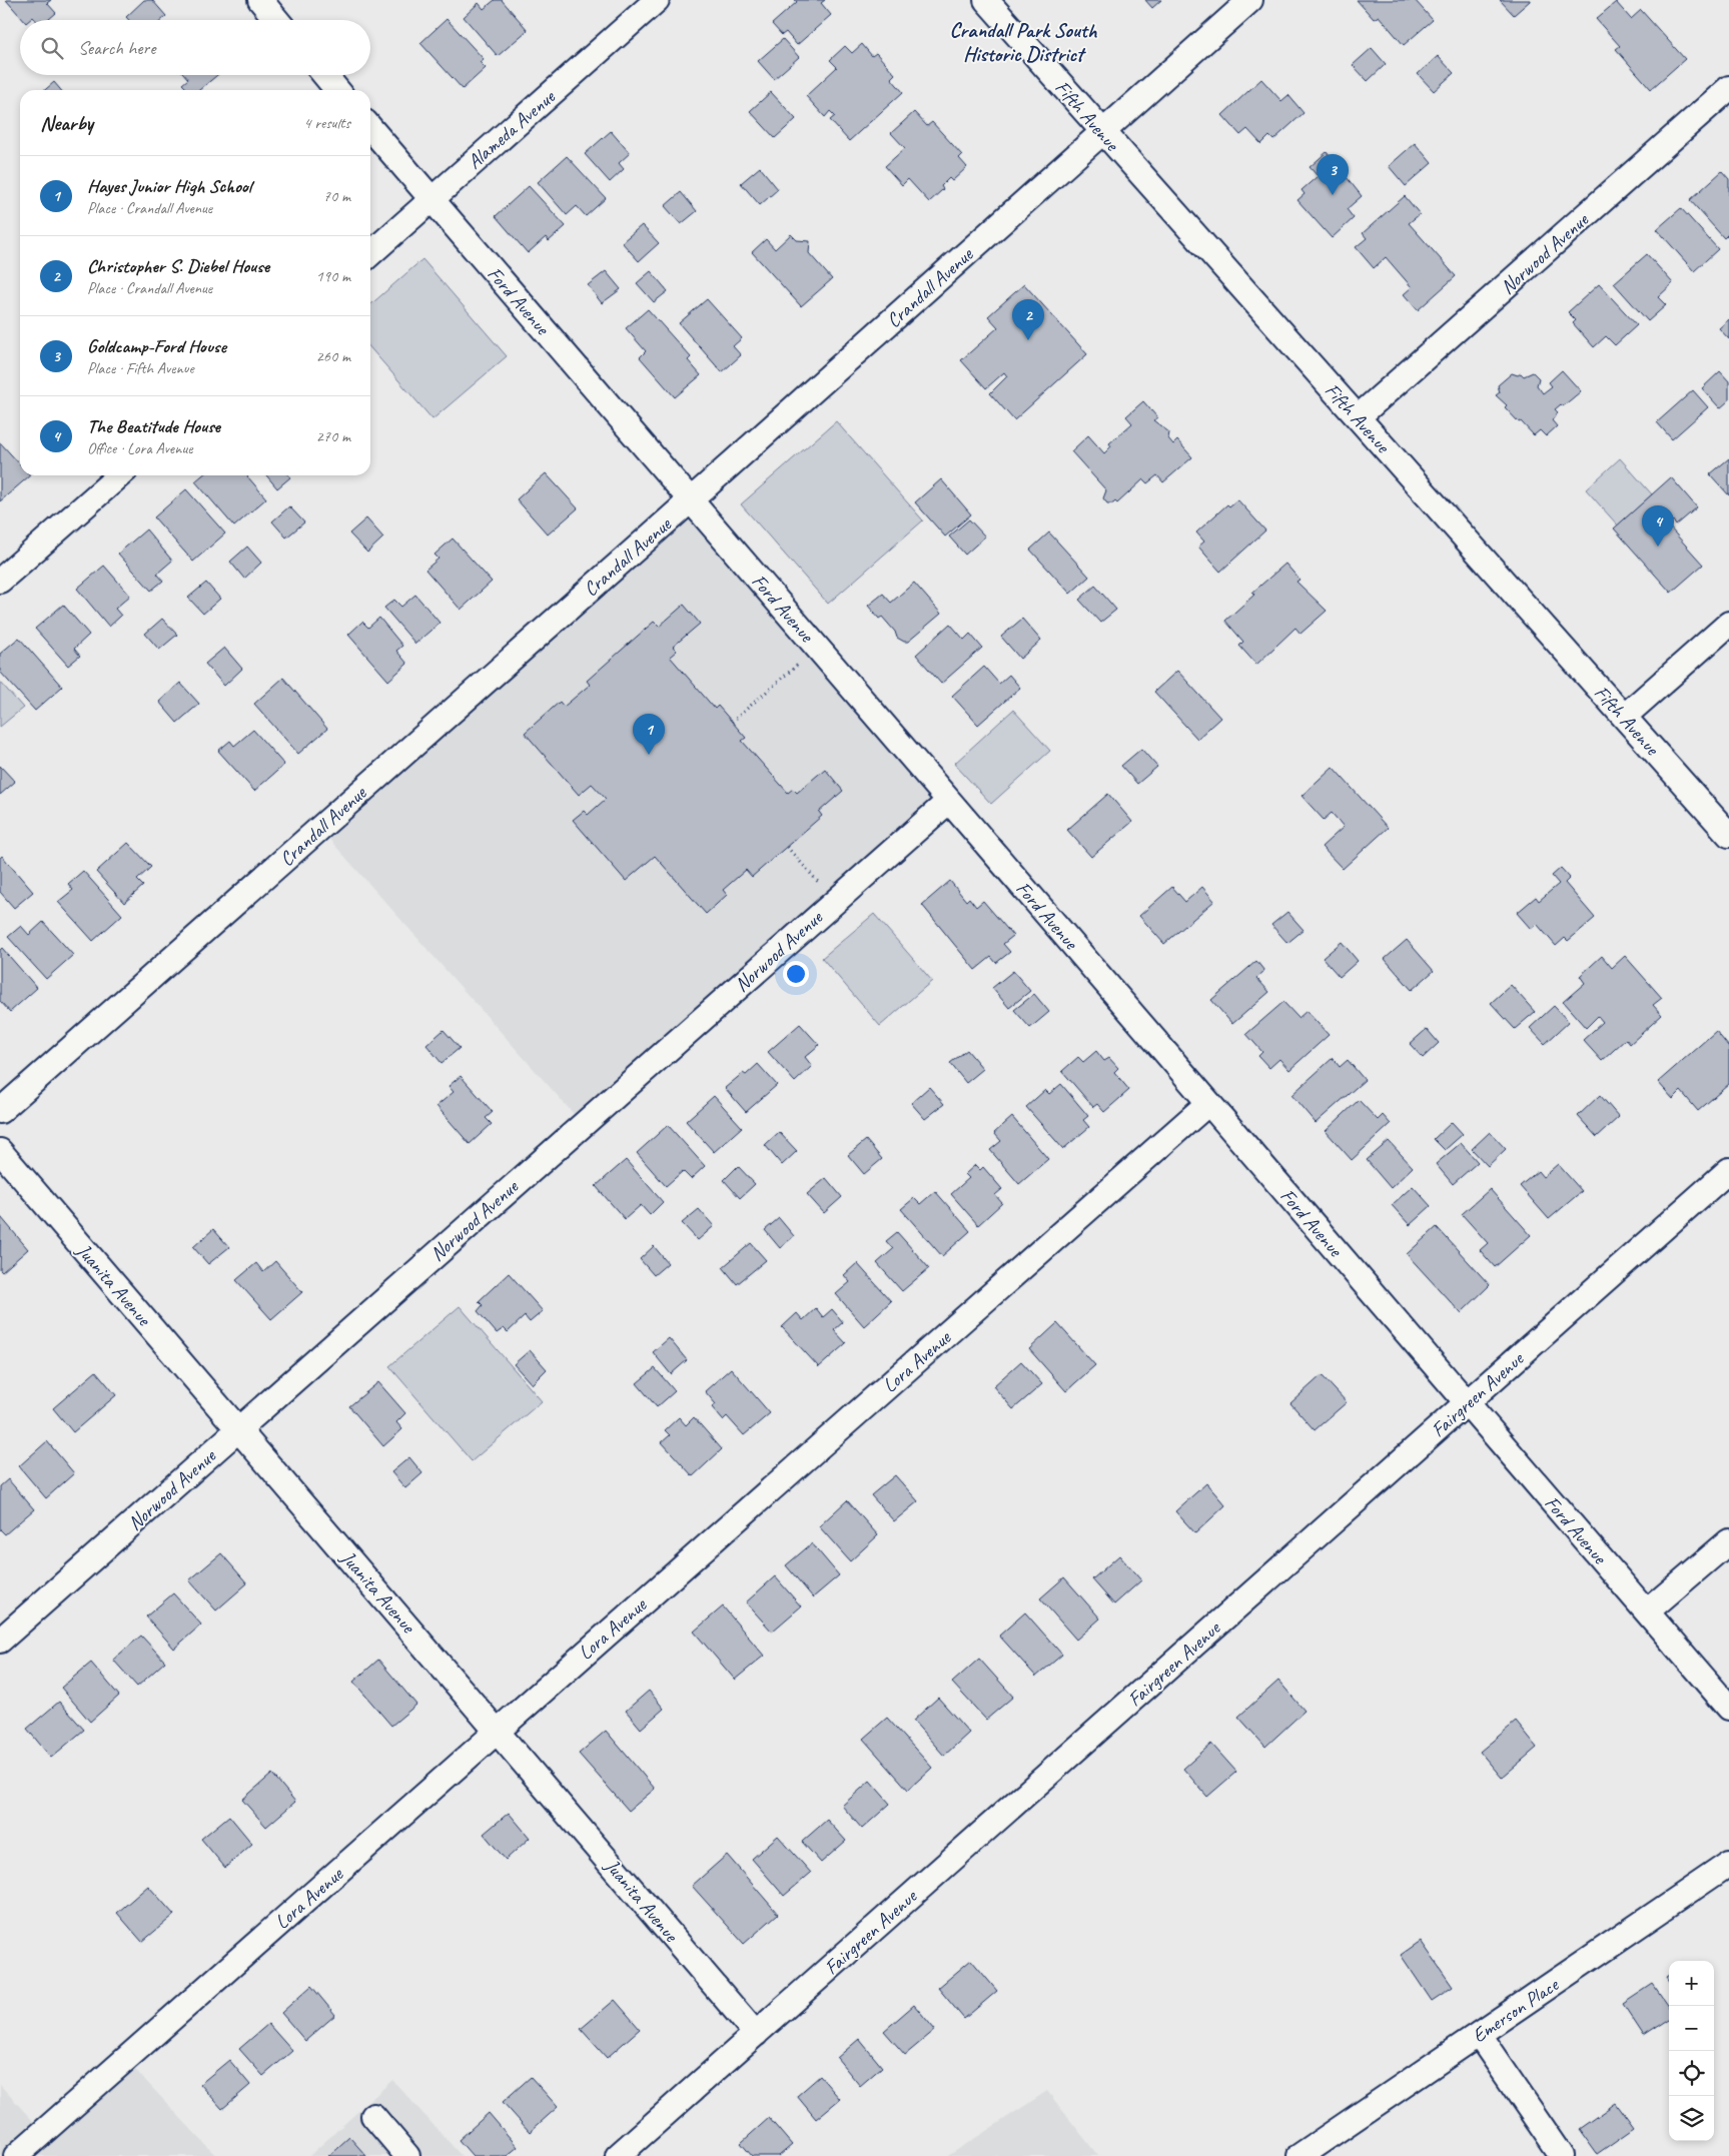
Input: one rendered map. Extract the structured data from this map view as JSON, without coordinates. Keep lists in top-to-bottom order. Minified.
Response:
{"streets":{"street":["Fifth Avenue","Alameda Avenue","Norwood Avenue","Crandall Avenue","Ford Avenue","Juanita Avenue","Lora Avenue","Fairgreen Avenue","Emerson Place"]},"crossings":[["Fifth Avenue","Norwood Avenue"],["Fifth Avenue","Crandall Avenue"],["Alameda Avenue","Ford Avenue"],["Norwood Avenue","Ford Avenue"],["Norwood Avenue","Juanita Avenue"],["Crandall Avenue","Ford Avenue"],["Ford Avenue","Lora Avenue"],["Ford Avenue","Fairgreen Avenue"],["Juanita Avenue","Lora Avenue"],["Juanita Avenue","Fairgreen Avenue"]],"districts":["Crandall Park South Historic District"],"page":{"search":"Search here","heading":["Nearby","4 results"],"pins":["3","2","4","1"],"list":[{"mark":"1","name":"Hayes Junior High School","note":"Place · Crandall Avenue","value":"70 m"},{"mark":"2","name":"Christopher S. Diebel House","note":"Place · Crandall Avenue","value":"190 m"},{"mark":"3","name":"Goldcamp-Ford House","note":"Place · Fifth Avenue","value":"260 m"},{"mark":"4","name":"The Beatitude House","note":"Office · Lora Avenue","value":"270 m"}],"map_buttons":["+","−"]}}
